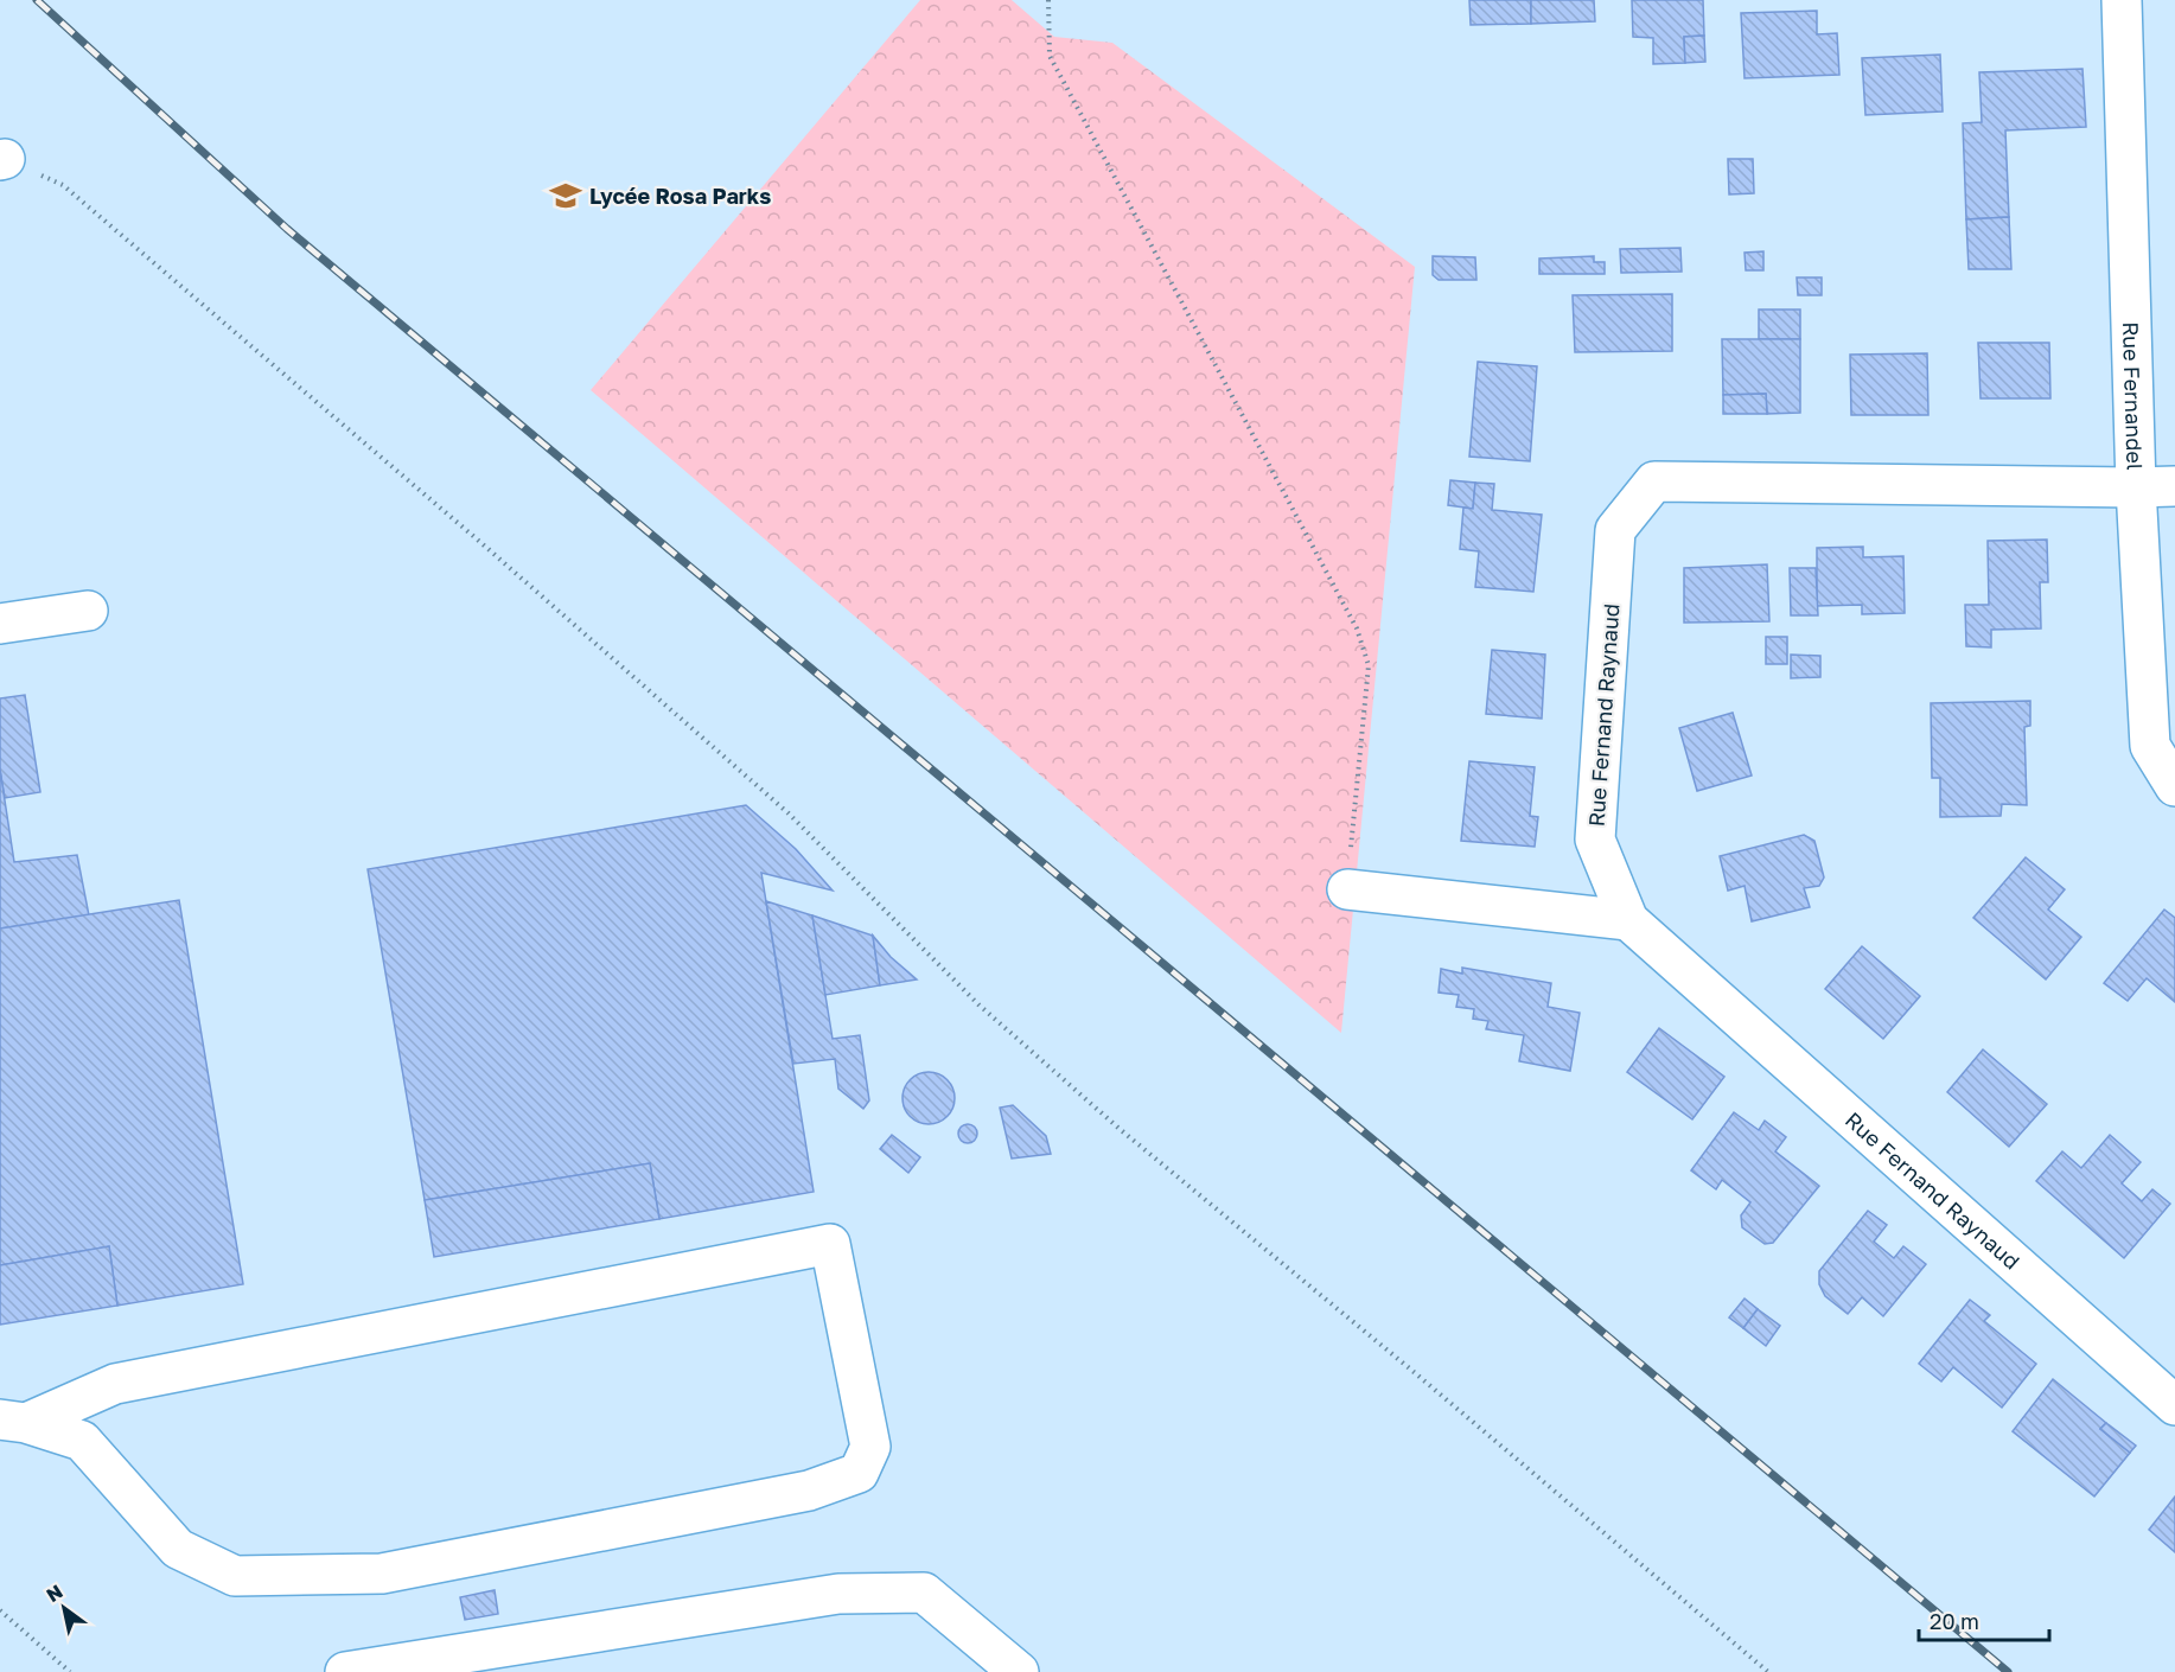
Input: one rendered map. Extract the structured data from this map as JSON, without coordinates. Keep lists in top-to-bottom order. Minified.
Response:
{"streets":{"street":["Rue Fernandel","Rue Fernand Raynaud"]},"crossings":[["Rue Fernandel","Rue Fernand Raynaud"]],"places":{"school or university":["Lycée Rosa Parks"]},"scale_bar":"20 m","north":"top left"}
